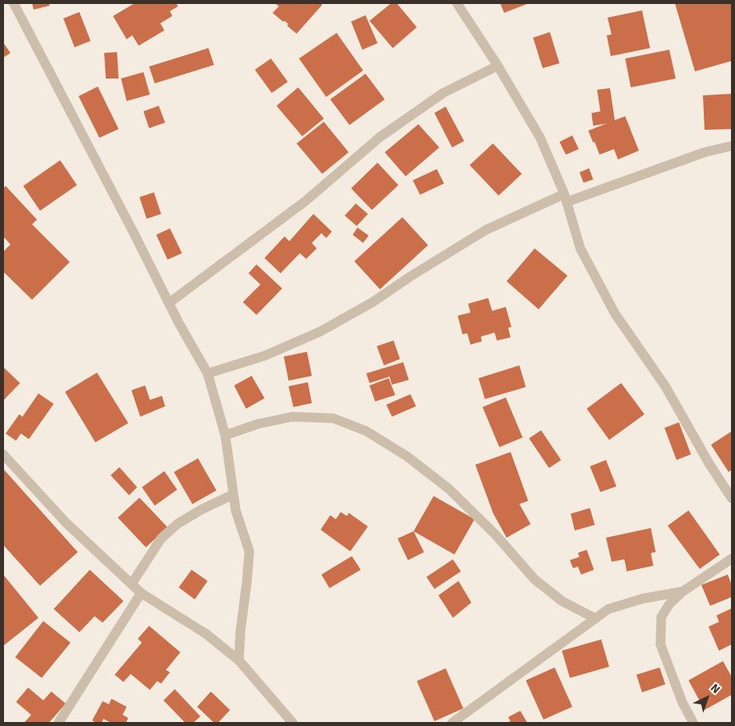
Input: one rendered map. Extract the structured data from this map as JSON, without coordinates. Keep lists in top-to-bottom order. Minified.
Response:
{"north":"top right"}
